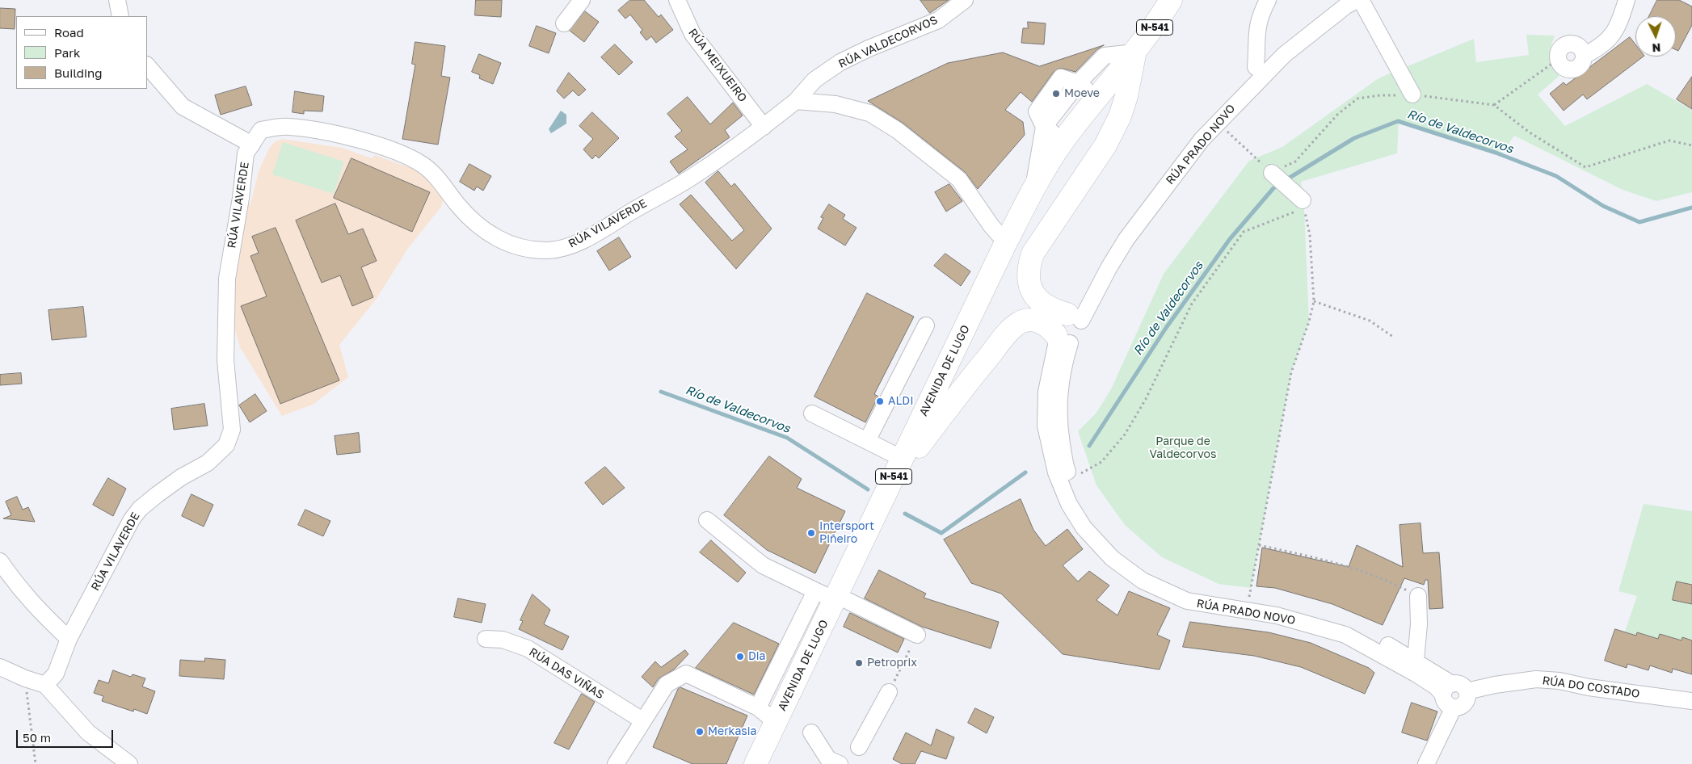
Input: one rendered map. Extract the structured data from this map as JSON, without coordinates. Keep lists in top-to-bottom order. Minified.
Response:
{"streets":{"highway":["N-541","AVENIDA DE LUGO"],"street":["RÚA VALDECORVOS","RÚA MEIXUEIRO","RÚA PRADO NOVO","RÚA VILAVERDE","RÚA DAS VIÑAS","RÚA DO COSTADO"]},"crossings":[["RÚA VALDECORVOS","RÚA VILAVERDE"],["RÚA MEIXUEIRO","RÚA VILAVERDE"],["RÚA PRADO NOVO","RÚA DO COSTADO"]],"water":["Río de Valdecorvos"],"parks":["Parque de Valdecorvos"],"places":["Moeve","ALDI","Intersport Piñeiro","Dia","Petroprix","Merkasia"],"legend":["Road","Park","Building"],"scale_bar":"50 m","north":"bottom"}
